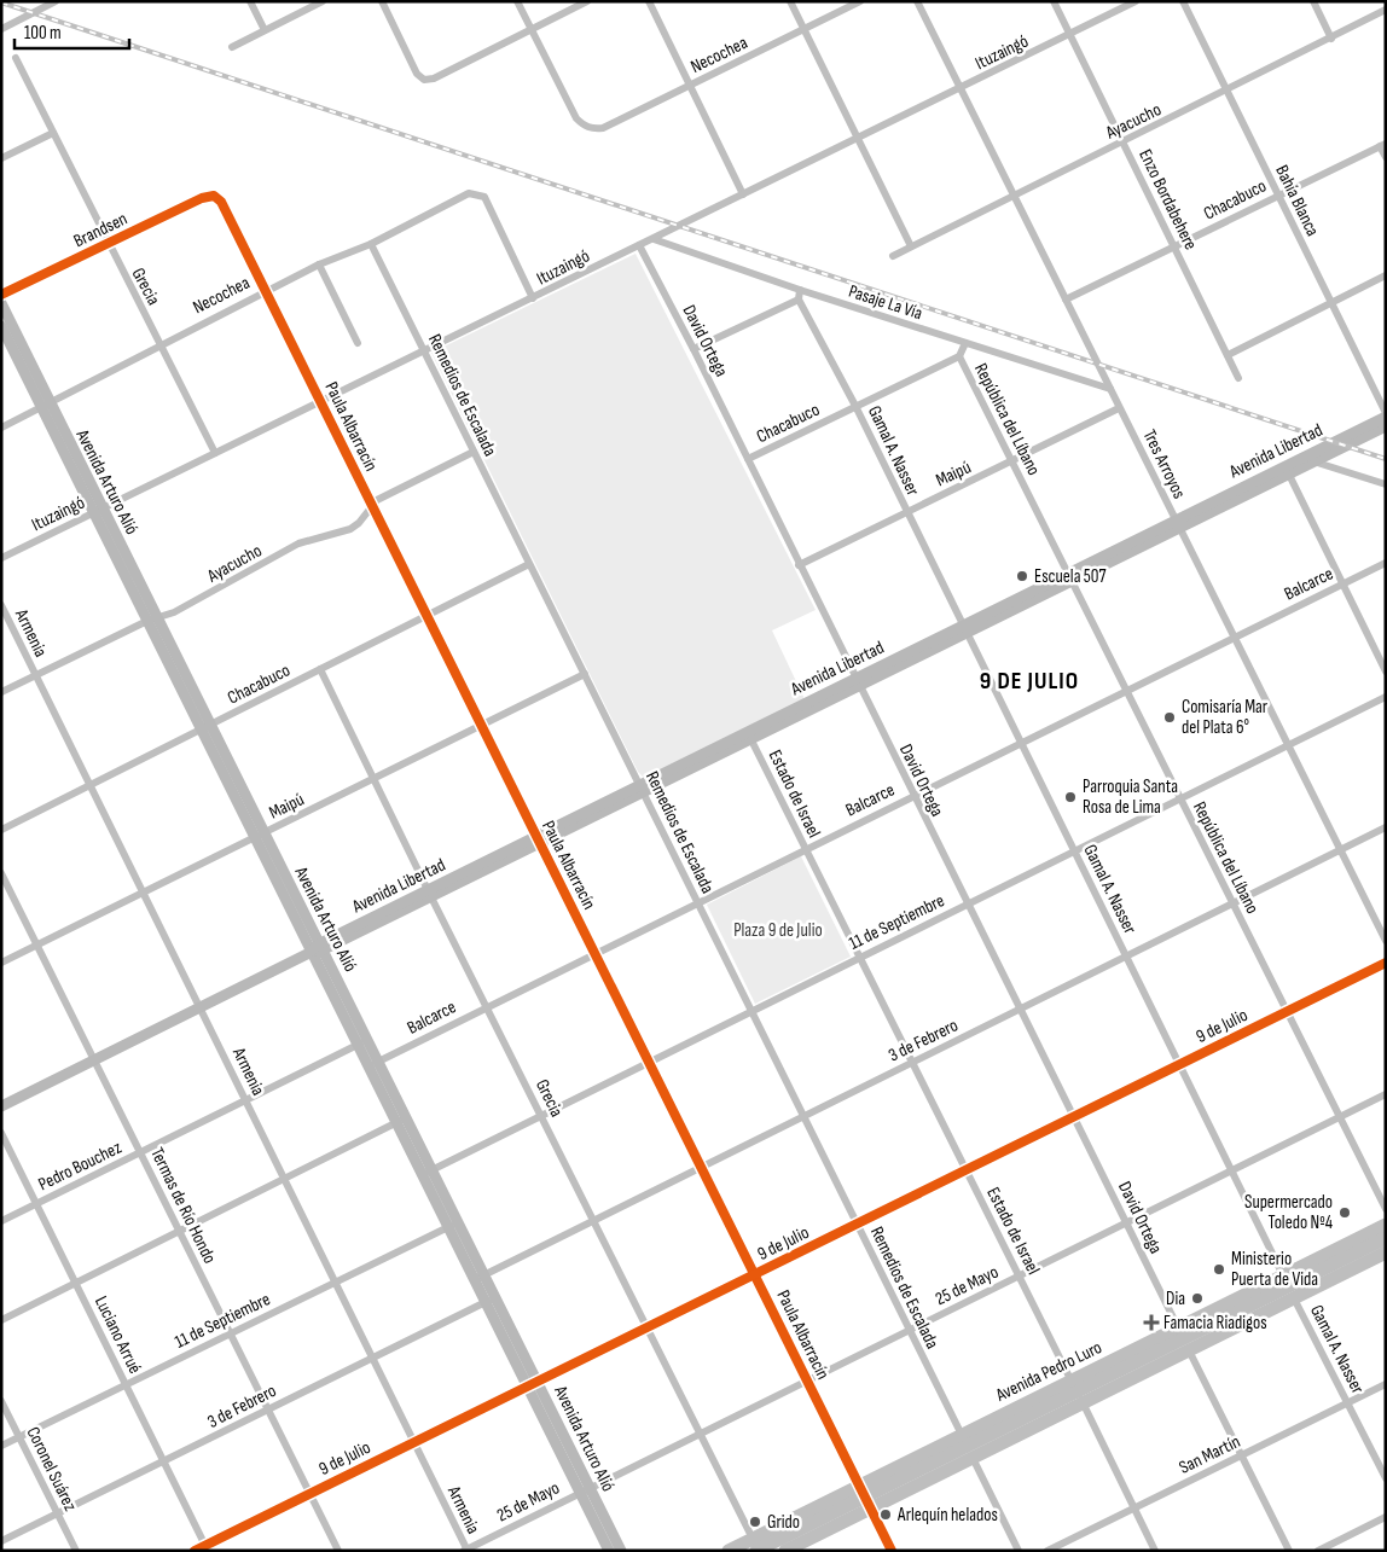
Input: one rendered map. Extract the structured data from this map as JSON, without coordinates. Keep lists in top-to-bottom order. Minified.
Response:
{"streets":{"highway":["Avenida Pedro Luro"],"main road":["Avenida Libertad","Avenida Arturo Alió"],"street":["Ituzaingó","Necochea","Ayacucho","Enzo Bordabehere","Chacabuco","Bahía Blanca","Brandsen","Grecia","Pasaje La Vía","David Ortega","Remedios de Escalada","República del Líbano","Paula Albarracín","Gamal A. Nasser","Tres Arroyos","Maipú","Balcarce","Armenia","Estado de Israel","11 de Septiembre","9 de Julio","3 de Febrero","Pedro Bouchez","Termas de Río Hondo","25 de Mayo","Luciano Arrué","San Martín","Coronel Suárez"]},"crossings":[["Ituzaingó","Necochea"],["Ituzaingó","Enzo Bordabehere"],["Ituzaingó","Grecia"],["Ituzaingó","Pasaje La Vía"],["Ituzaingó","David Ortega"],["Ituzaingó","Remedios de Escalada"],["Ituzaingó","Paula Albarracín"],["Ituzaingó","Tres Arroyos"],["Ituzaingó","Avenida Arturo Alió"],["Necochea","Grecia"],["Necochea","Remedios de Escalada"],["Necochea","Paula Albarracín"],["Necochea","Avenida Arturo Alió"],["Ayacucho","Enzo Bordabehere"],["Ayacucho","Bahía Blanca"],["Ayacucho","Remedios de Escalada"],["Ayacucho","Paula Albarracín"],["Ayacucho","Tres Arroyos"],["Ayacucho","Avenida Arturo Alió"],["Ayacucho","Armenia"],["Enzo Bordabehere","Chacabuco"],["Chacabuco","Bahía Blanca"],["Chacabuco","Grecia"],["Chacabuco","David Ortega"],["Chacabuco","Remedios de Escalada"],["Chacabuco","República del Líbano"],["Chacabuco","Paula Albarracín"],["Chacabuco","Gamal A. Nasser"],["Chacabuco","Tres Arroyos"],["Chacabuco","Avenida Arturo Alió"],["Chacabuco","Armenia"],["Bahía Blanca","Avenida Libertad"],["Brandsen","Grecia"],["Brandsen","Paula Albarracín"],["Grecia","Avenida Libertad"],["Grecia","Maipú"],["Grecia","Balcarce"],["Grecia","11 de Septiembre"],["Grecia","9 de Julio"],["Grecia","3 de Febrero"],["Grecia","25 de Mayo"],["Grecia","Avenida Pedro Luro"],["Pasaje La Vía","Tres Arroyos"],["David Ortega","Avenida Libertad"],["David Ortega","Maipú"],["David Ortega","Balcarce"],["David Ortega","11 de Septiembre"],["David Ortega","9 de Julio"],["David Ortega","3 de Febrero"],["David Ortega","25 de Mayo"],["David Ortega","Avenida Pedro Luro"],["Remedios de Escalada","Avenida Libertad"],["Remedios de Escalada","Maipú"],["Remedios de Escalada","Balcarce"],["Remedios de Escalada","11 de Septiembre"],["Remedios de Escalada","9 de Julio"],["Remedios de Escalada","3 de Febrero"],["Remedios de Escalada","25 de Mayo"],["Remedios de Escalada","Avenida Pedro Luro"],["República del Líbano","Avenida Libertad"],["República del Líbano","Maipú"],["República del Líbano","Balcarce"],["República del Líbano","11 de Septiembre"],["República del Líbano","9 de Julio"],["República del Líbano","3 de Febrero"],["República del Líbano","25 de Mayo"],["Paula Albarracín","Avenida Libertad"],["Paula Albarracín","Maipú"],["Paula Albarracín","Balcarce"],["Paula Albarracín","11 de Septiembre"],["Paula Albarracín","9 de Julio"],["Paula Albarracín","3 de Febrero"],["Paula Albarracín","25 de Mayo"],["Paula Albarracín","Avenida Pedro Luro"],["Gamal A. Nasser","Avenida Libertad"],["Gamal A. Nasser","Maipú"],["Gamal A. Nasser","Balcarce"],["Gamal A. Nasser","11 de Septiembre"],["Gamal A. Nasser","9 de Julio"],["Gamal A. Nasser","3 de Febrero"],["Gamal A. Nasser","25 de Mayo"],["Gamal A. Nasser","Avenida Pedro Luro"],["Gamal A. Nasser","San Martín"],["Avenida Libertad","Tres Arroyos"],["Avenida Libertad","Avenida Arturo Alió"],["Avenida Libertad","Armenia"],["Avenida Libertad","Estado de Israel"],["Avenida Libertad","Termas de Río Hondo"],["Tres Arroyos","Maipú"],["Tres Arroyos","Balcarce"],["Tres Arroyos","11 de Septiembre"],["Tres Arroyos","3 de Febrero"],["Maipú","Avenida Arturo Alió"],["Maipú","Armenia"],["Maipú","Termas de Río Hondo"],["Avenida Arturo Alió","Balcarce"],["Avenida Arturo Alió","11 de Septiembre"],["Avenida Arturo Alió","9 de Julio"],["Avenida Arturo Alió","3 de Febrero"],["Avenida Arturo Alió","Pedro Bouchez"],["Avenida Arturo Alió","25 de Mayo"],["Balcarce","Estado de Israel"],["Armenia","11 de Septiembre"],["Armenia","9 de Julio"],["Armenia","3 de Febrero"],["Armenia","Pedro Bouchez"],["Armenia","25 de Mayo"],["Estado de Israel","11 de Septiembre"],["Estado de Israel","9 de Julio"],["Estado de Israel","3 de Febrero"],["Estado de Israel","25 de Mayo"],["Estado de Israel","Avenida Pedro Luro"],["Estado de Israel","San Martín"],["11 de Septiembre","Termas de Río Hondo"],["11 de Septiembre","Luciano Arrué"],["11 de Septiembre","Coronel Suárez"],["9 de Julio","Termas de Río Hondo"],["9 de Julio","Luciano Arrué"],["3 de Febrero","Termas de Río Hondo"],["3 de Febrero","Luciano Arrué"],["3 de Febrero","Coronel Suárez"],["Pedro Bouchez","Termas de Río Hondo"],["Pedro Bouchez","Luciano Arrué"]],"districts":["9 DE JULIO"],"parks":["Plaza 9 de Julio"],"places":{"other":["Escuela 507","Comisaría Mar del Plata 6°","Parroquia Santa Rosa de Lima","Supermercado Toledo Nº4","Ministerio Puerta de Vida","Dia","Arlequín helados","Grido"],"health":["Famacia Riadigos"]},"scale_bar":"100 m"}
